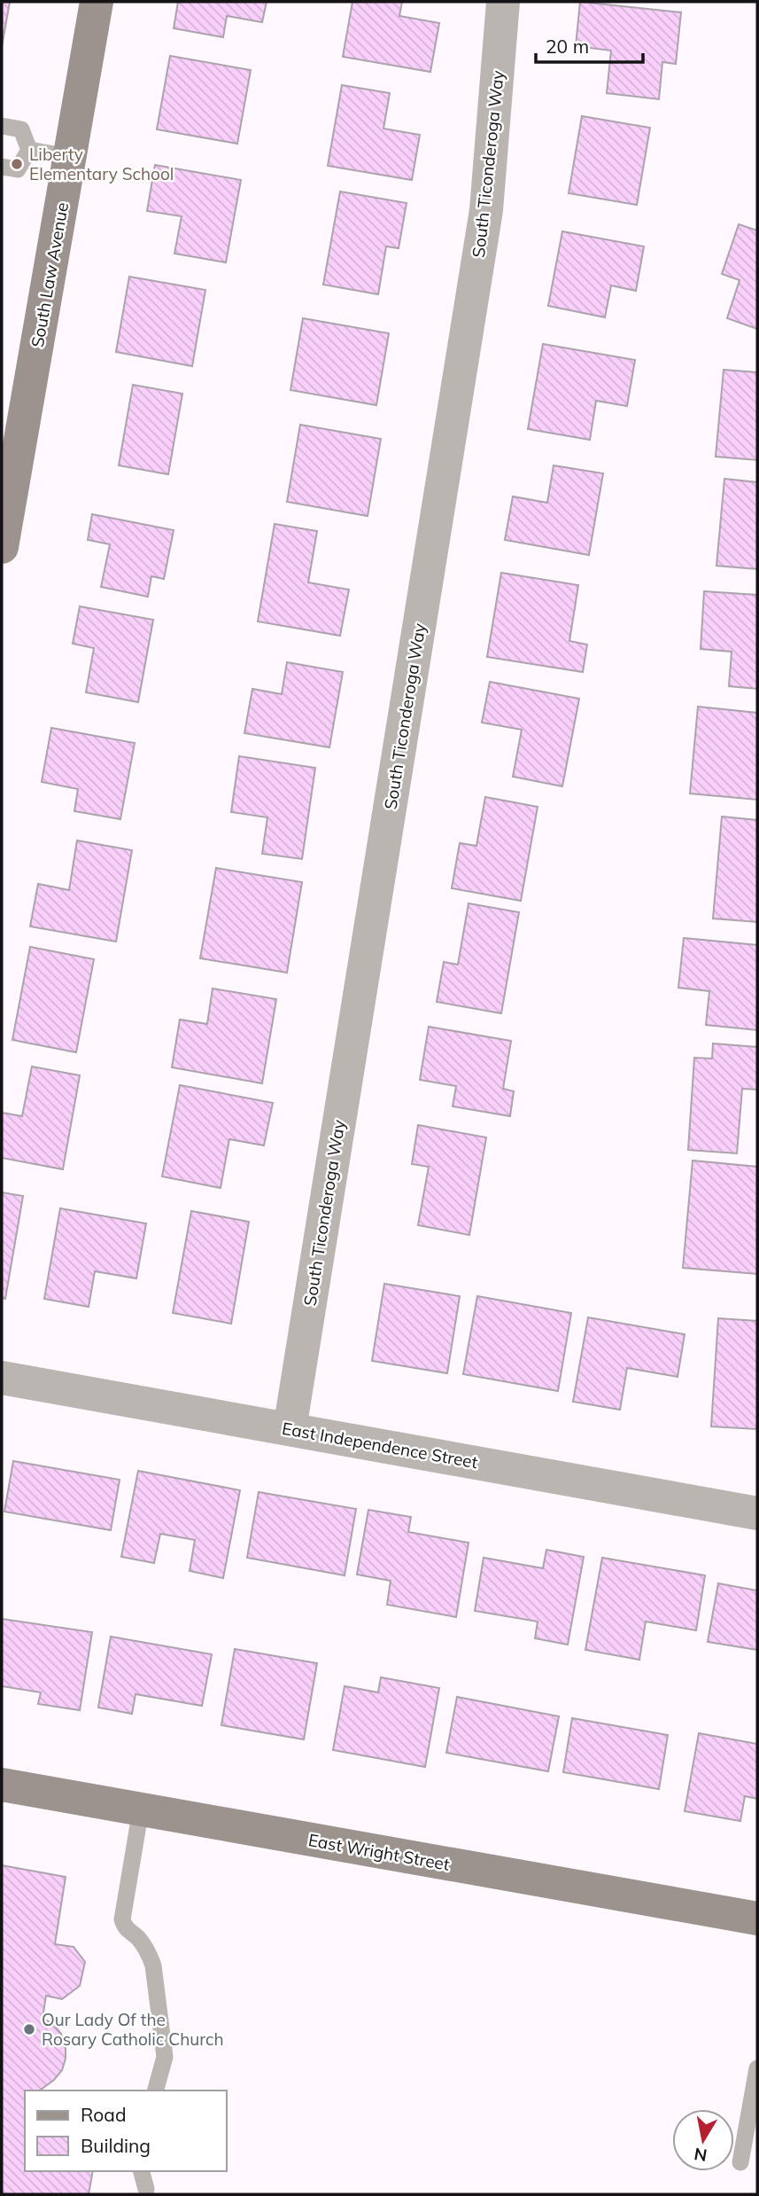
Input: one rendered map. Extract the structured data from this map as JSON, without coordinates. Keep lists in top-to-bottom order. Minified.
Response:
{"streets":{"street":["South Ticonderoga Way","South Law Avenue","East Independence Street","East Wright Street"]},"crossings":[["South Ticonderoga Way","East Independence Street"]],"places":["Liberty Elementary School","Our Lady Of the Rosary Catholic Church"],"legend":["Road","Building"],"scale_bar":"20 m","north":"bottom"}
